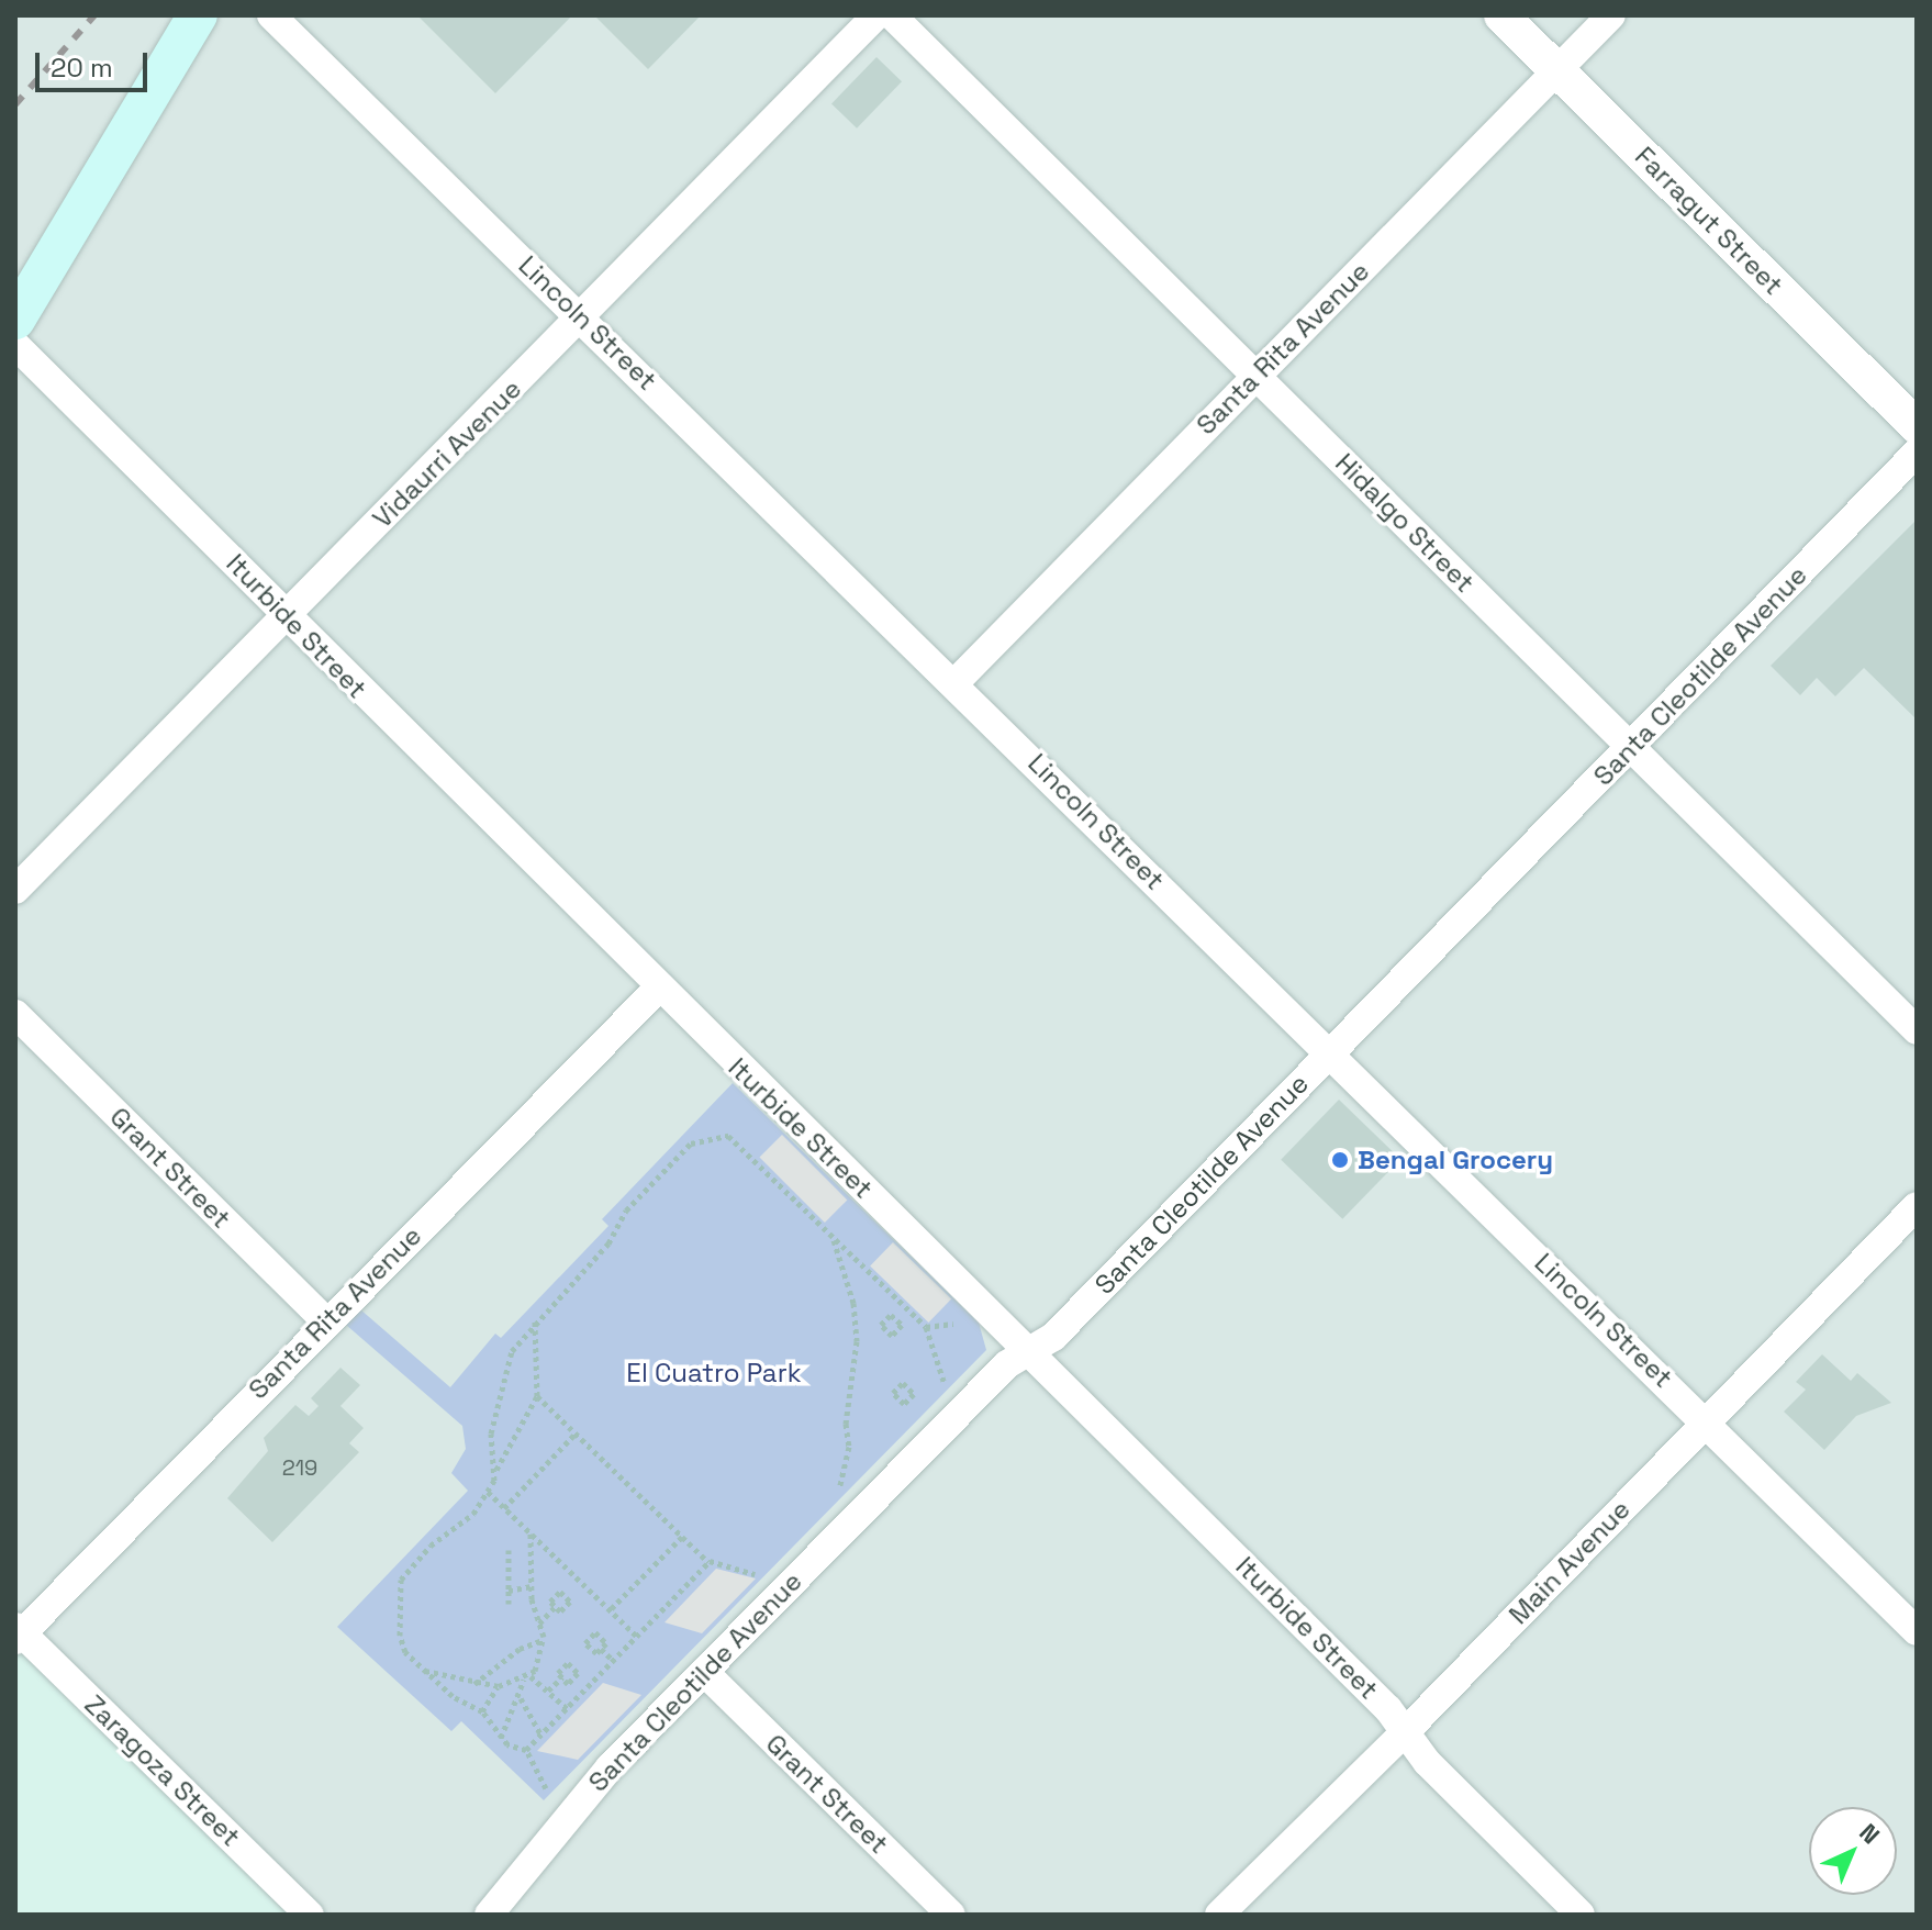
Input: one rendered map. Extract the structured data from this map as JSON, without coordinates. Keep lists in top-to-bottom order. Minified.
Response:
{"streets":{"street":["Farragut Street","Lincoln Street","Santa Rita Avenue","Vidaurri Avenue","Hidalgo Street","Iturbide Street","Santa Cleotilde Avenue","Grant Street","Main Avenue","Zaragoza Street"]},"crossings":[["Farragut Street","Santa Rita Avenue"],["Lincoln Street","Santa Rita Avenue"],["Lincoln Street","Vidaurri Avenue"],["Lincoln Street","Santa Cleotilde Avenue"],["Lincoln Street","Main Avenue"],["Santa Rita Avenue","Hidalgo Street"],["Santa Rita Avenue","Iturbide Street"],["Santa Rita Avenue","Grant Street"],["Santa Rita Avenue","Zaragoza Street"],["Vidaurri Avenue","Iturbide Street"],["Hidalgo Street","Santa Cleotilde Avenue"],["Iturbide Street","Santa Cleotilde Avenue"],["Iturbide Street","Main Avenue"],["Santa Cleotilde Avenue","Grant Street"]],"parks":["El Cuatro Park"],"places":["Bengal Grocery"],"house_numbers":["219"],"scale_bar":"20 m","north":"top right"}
